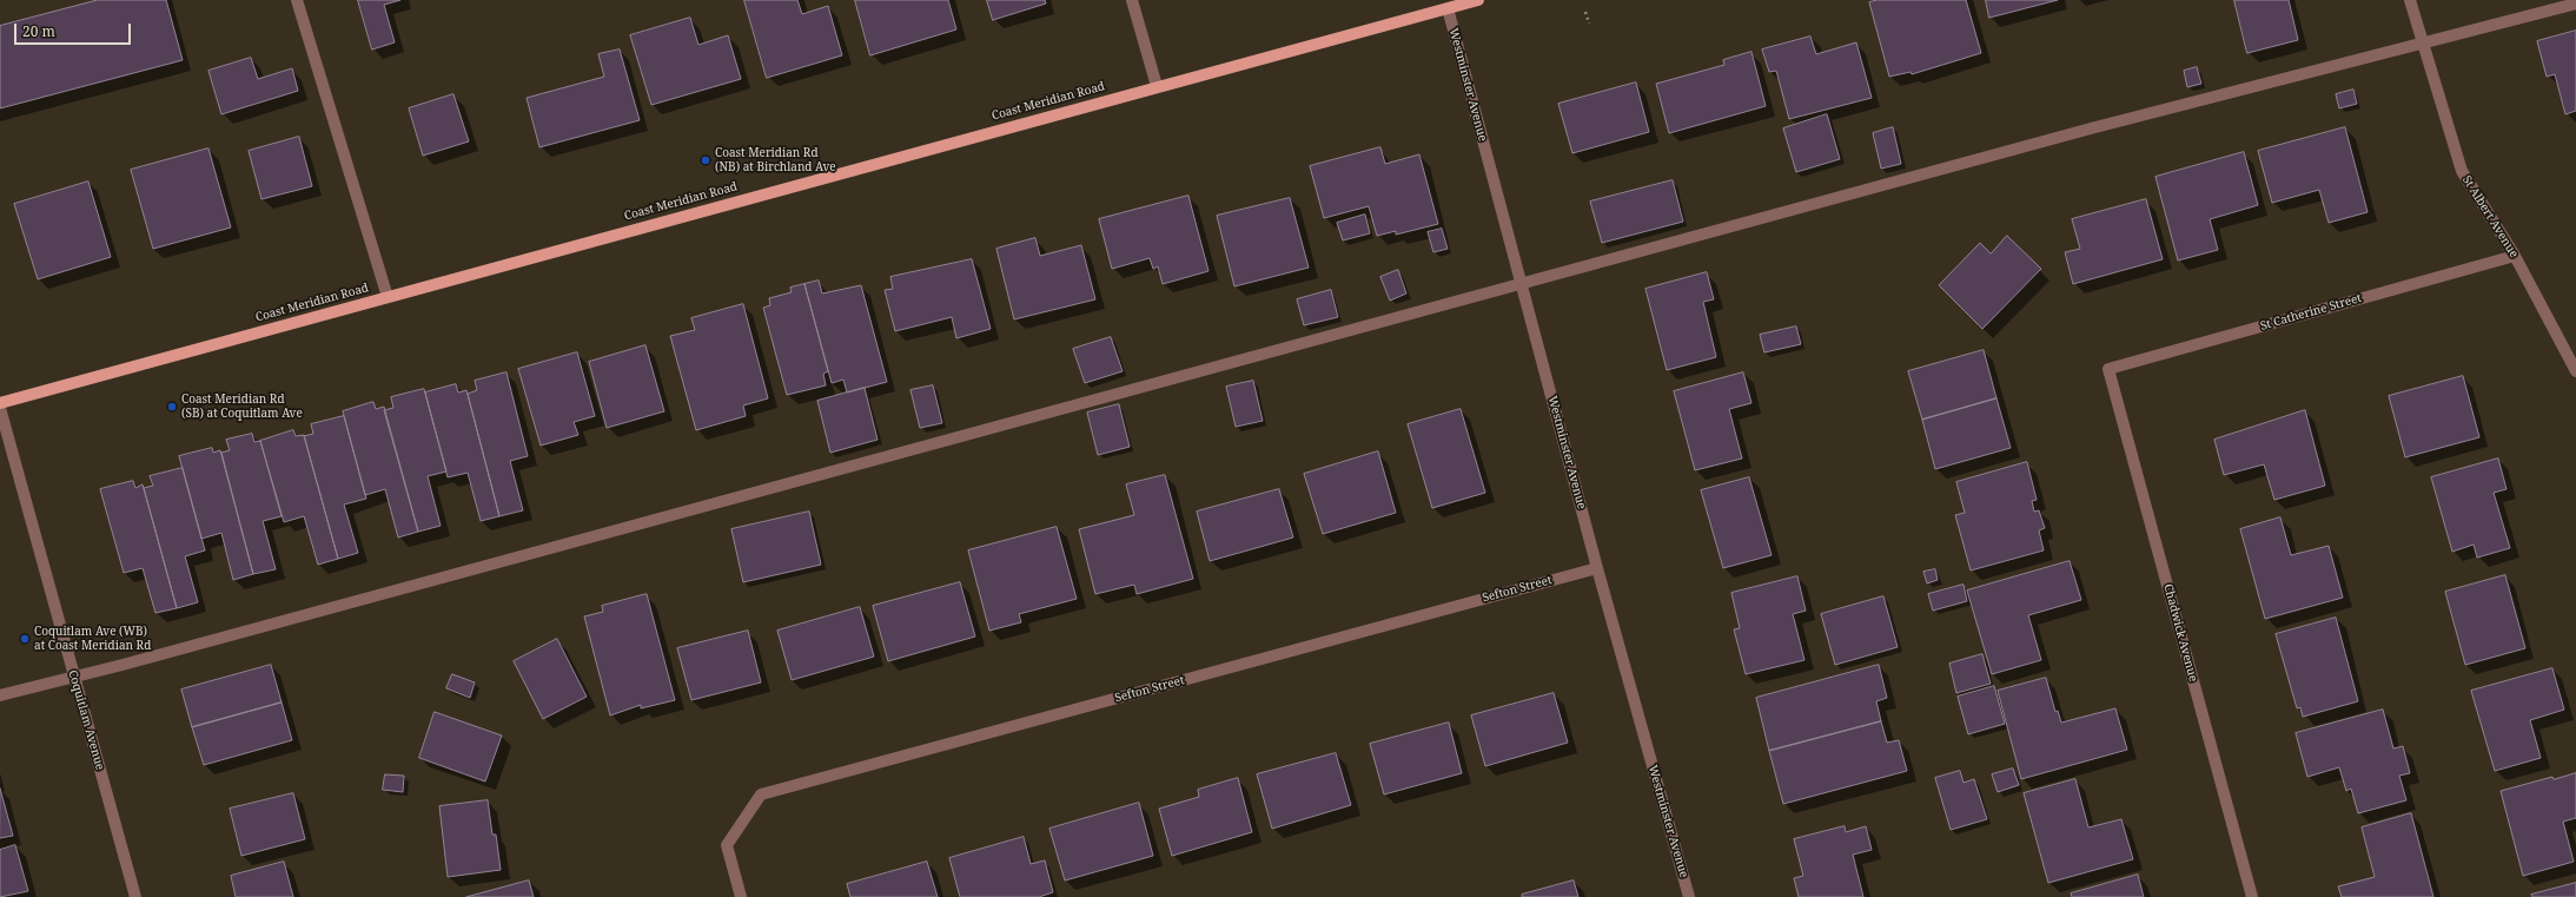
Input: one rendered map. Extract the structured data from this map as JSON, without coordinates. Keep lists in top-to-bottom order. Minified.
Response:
{"streets":{"main road":["Coast Meridian Road"],"street":["Westminster Avenue","St Albert Avenue","St Catherine Street","Sefton Street","Chadwick Avenue","Coquitlam Avenue"]},"crossings":[["Westminster Avenue","Coast Meridian Road"],["Westminster Avenue","Sefton Street"],["St Albert Avenue","St Catherine Street"],["St Catherine Street","Chadwick Avenue"]],"places":["Coast Meridian Rd (NB) at Birchland Ave","Coast Meridian Rd (SB) at Coquitlam Ave","Coquitlam Ave (WB) at Coast Meridian Rd"],"scale_bar":"20 m"}
